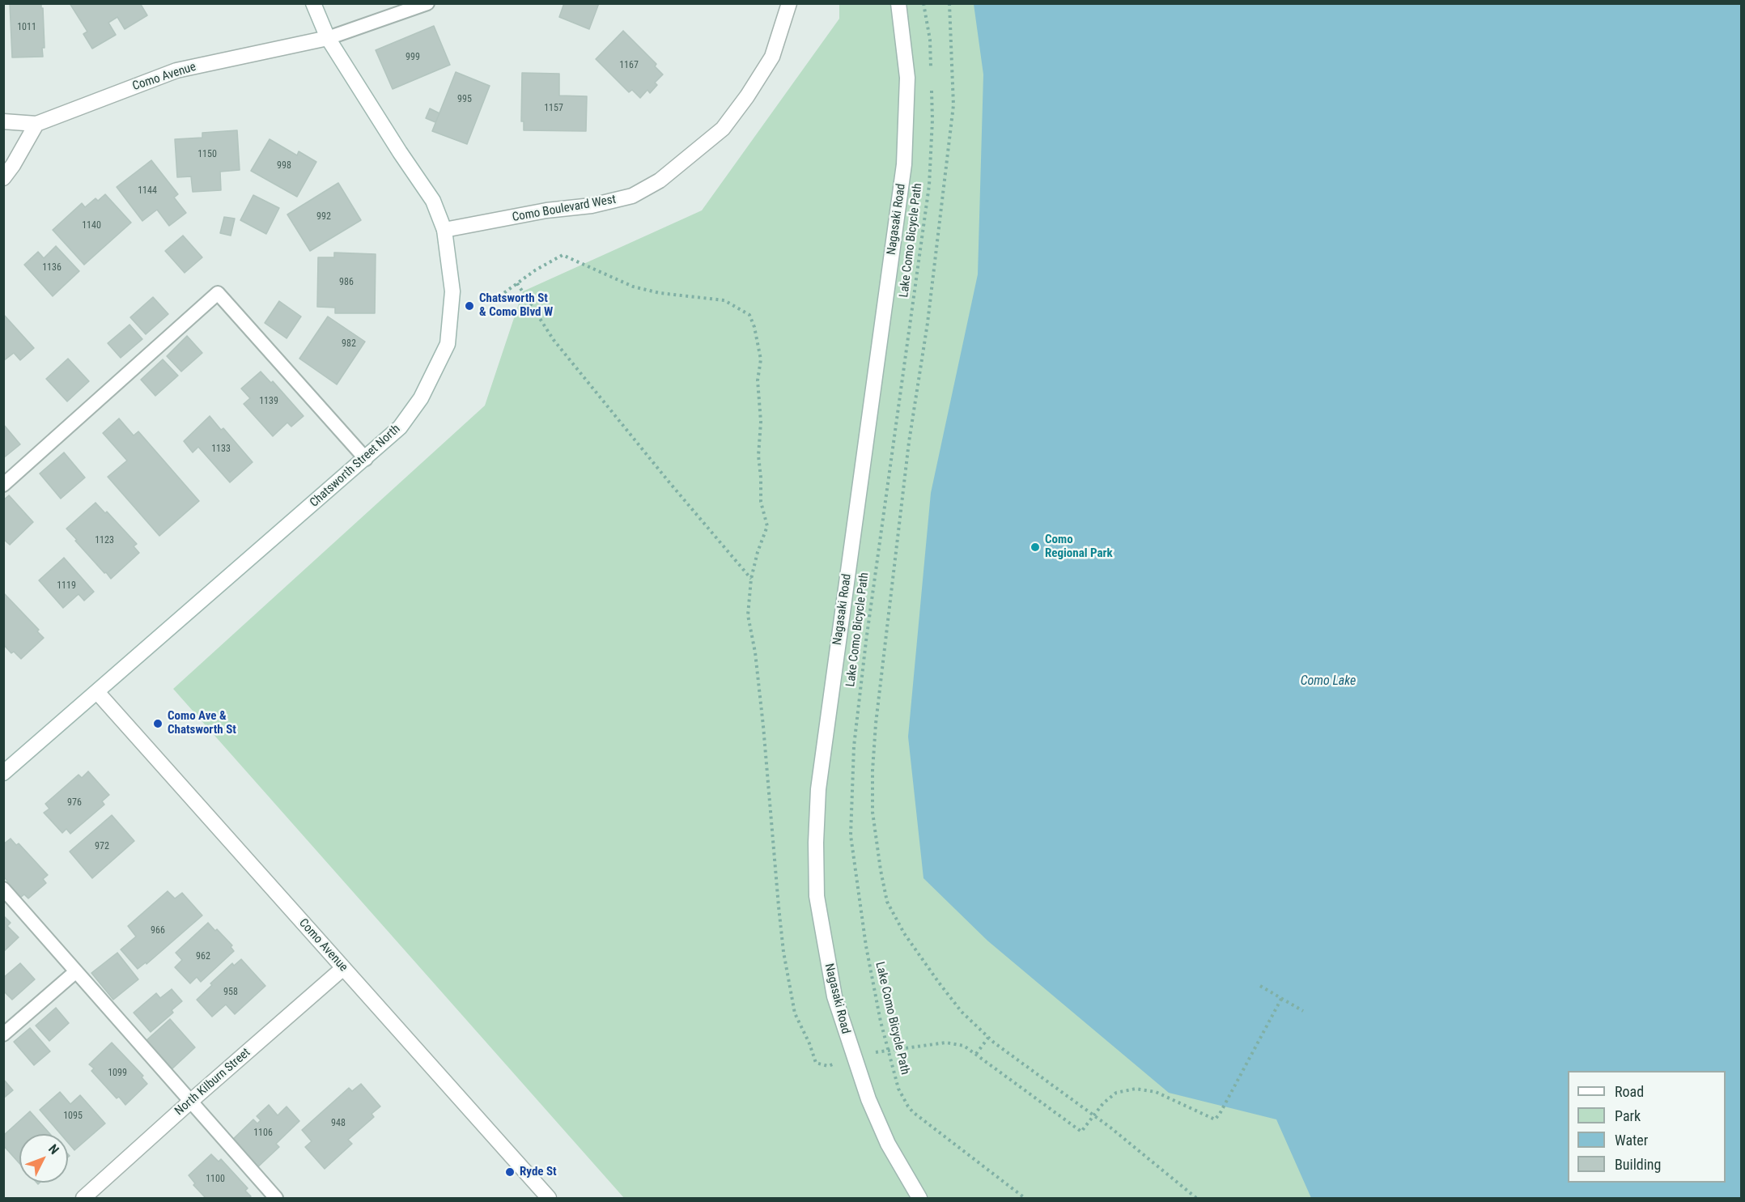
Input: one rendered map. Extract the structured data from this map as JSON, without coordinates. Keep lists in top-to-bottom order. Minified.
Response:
{"streets":{"street":["Como Avenue","Como Boulevard West","Nagasaki Road","Chatsworth Street North","North Kilburn Street"],"path":["Lake Como Bicycle Path"]},"crossings":[["Como Avenue","Chatsworth Street North"],["Como Avenue","North Kilburn Street"],["Como Boulevard West","Chatsworth Street North"]],"water":["Como Lake"],"places":["Chatsworth St & Como Blvd W","Como Regional Park","Como Ave & Chatsworth St","Ryde St"],"house_numbers":["1011","999","1167","995","1157","1150","998","1144","992","1140","1136","986","982","1139","1133","1123","1119","976","972","966","962","958","1099","1095","948","1106","1100"],"legend":["Road","Park","Water","Building"],"north":"top right"}
